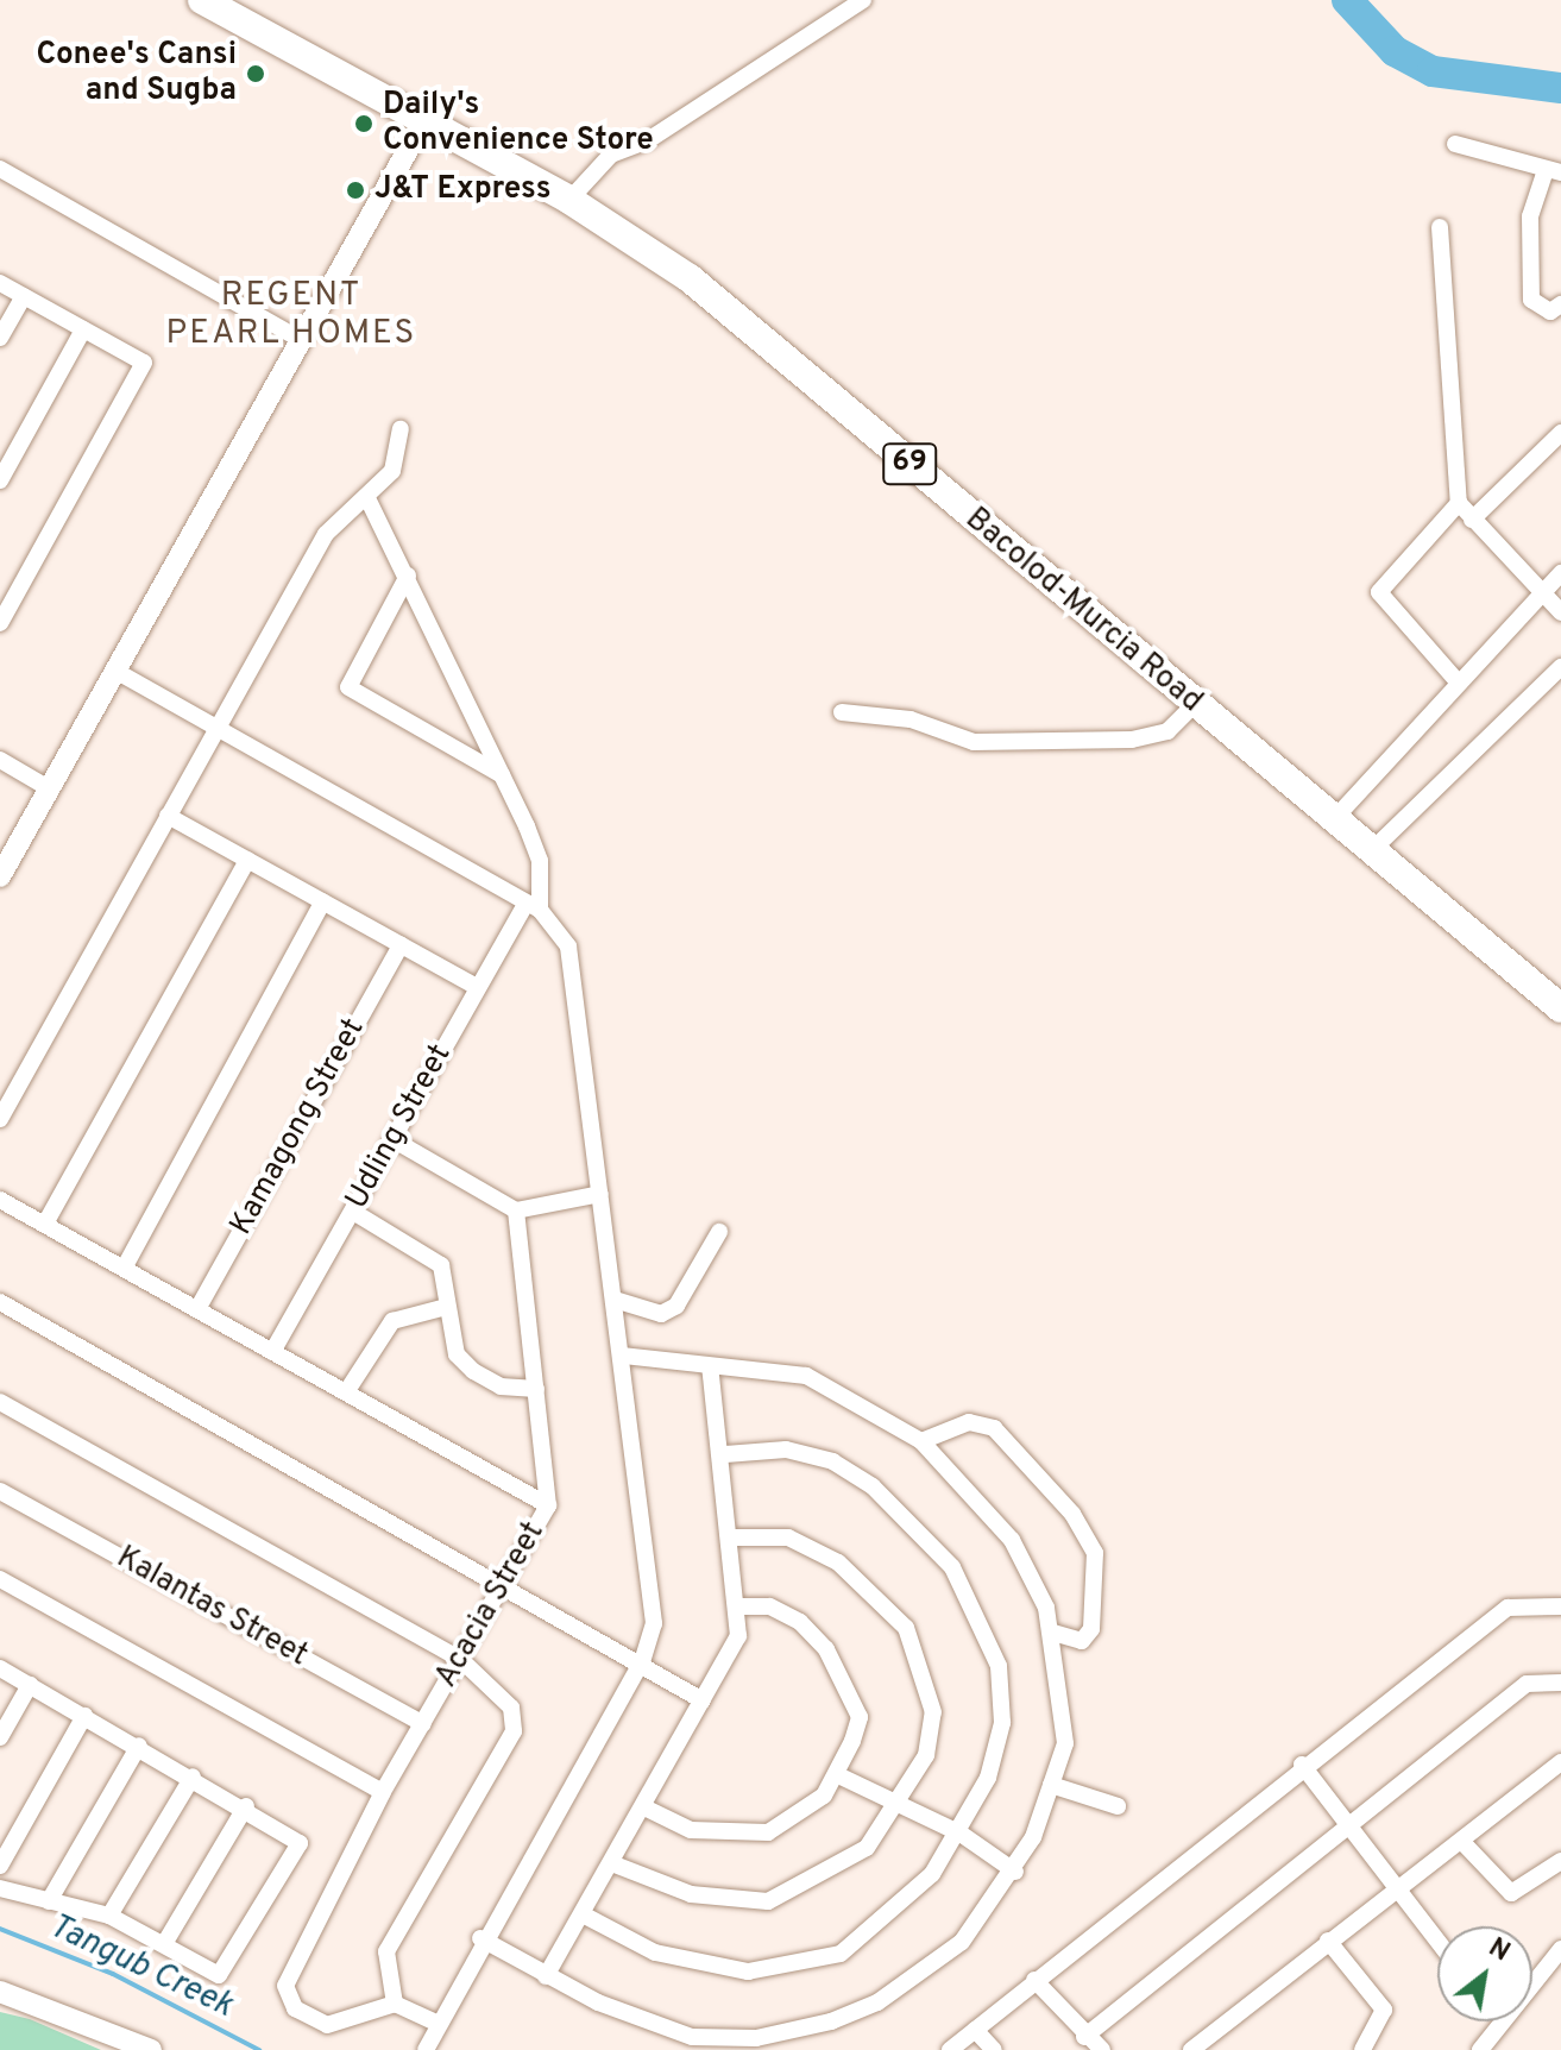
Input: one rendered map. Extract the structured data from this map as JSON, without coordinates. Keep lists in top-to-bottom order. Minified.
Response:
{"streets":{"main road":["69","Bacolod-Murcia Road"],"street":["Kamagong Street","Udling Street","Acacia Street","Kalantas Street"]},"crossings":[["Acacia Street","Kalantas Street"]],"districts":["REGENT PEARL HOMES"],"water":["Tangub Creek"],"places":["Conee's Cansi and Sugba","Daily's Convenience Store","J&T Express"],"north":"top right"}
